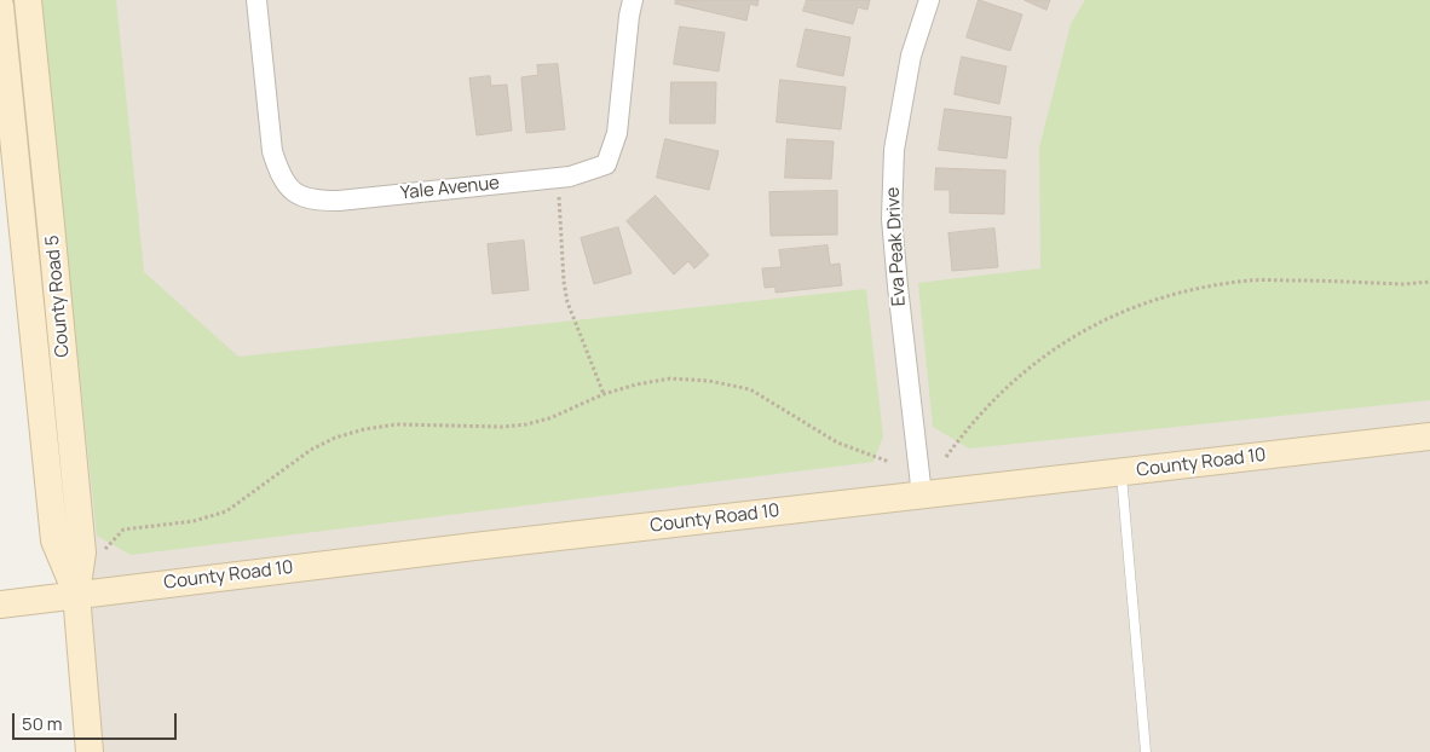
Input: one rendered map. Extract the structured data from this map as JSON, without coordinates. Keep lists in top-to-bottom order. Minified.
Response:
{"streets":{"street":["Yale Avenue","Eva Peak Drive","County Road 5","County Road 10"]},"crossings":[["Eva Peak Drive","County Road 10"],["County Road 5","County Road 10"]],"scale_bar":"50 m"}
